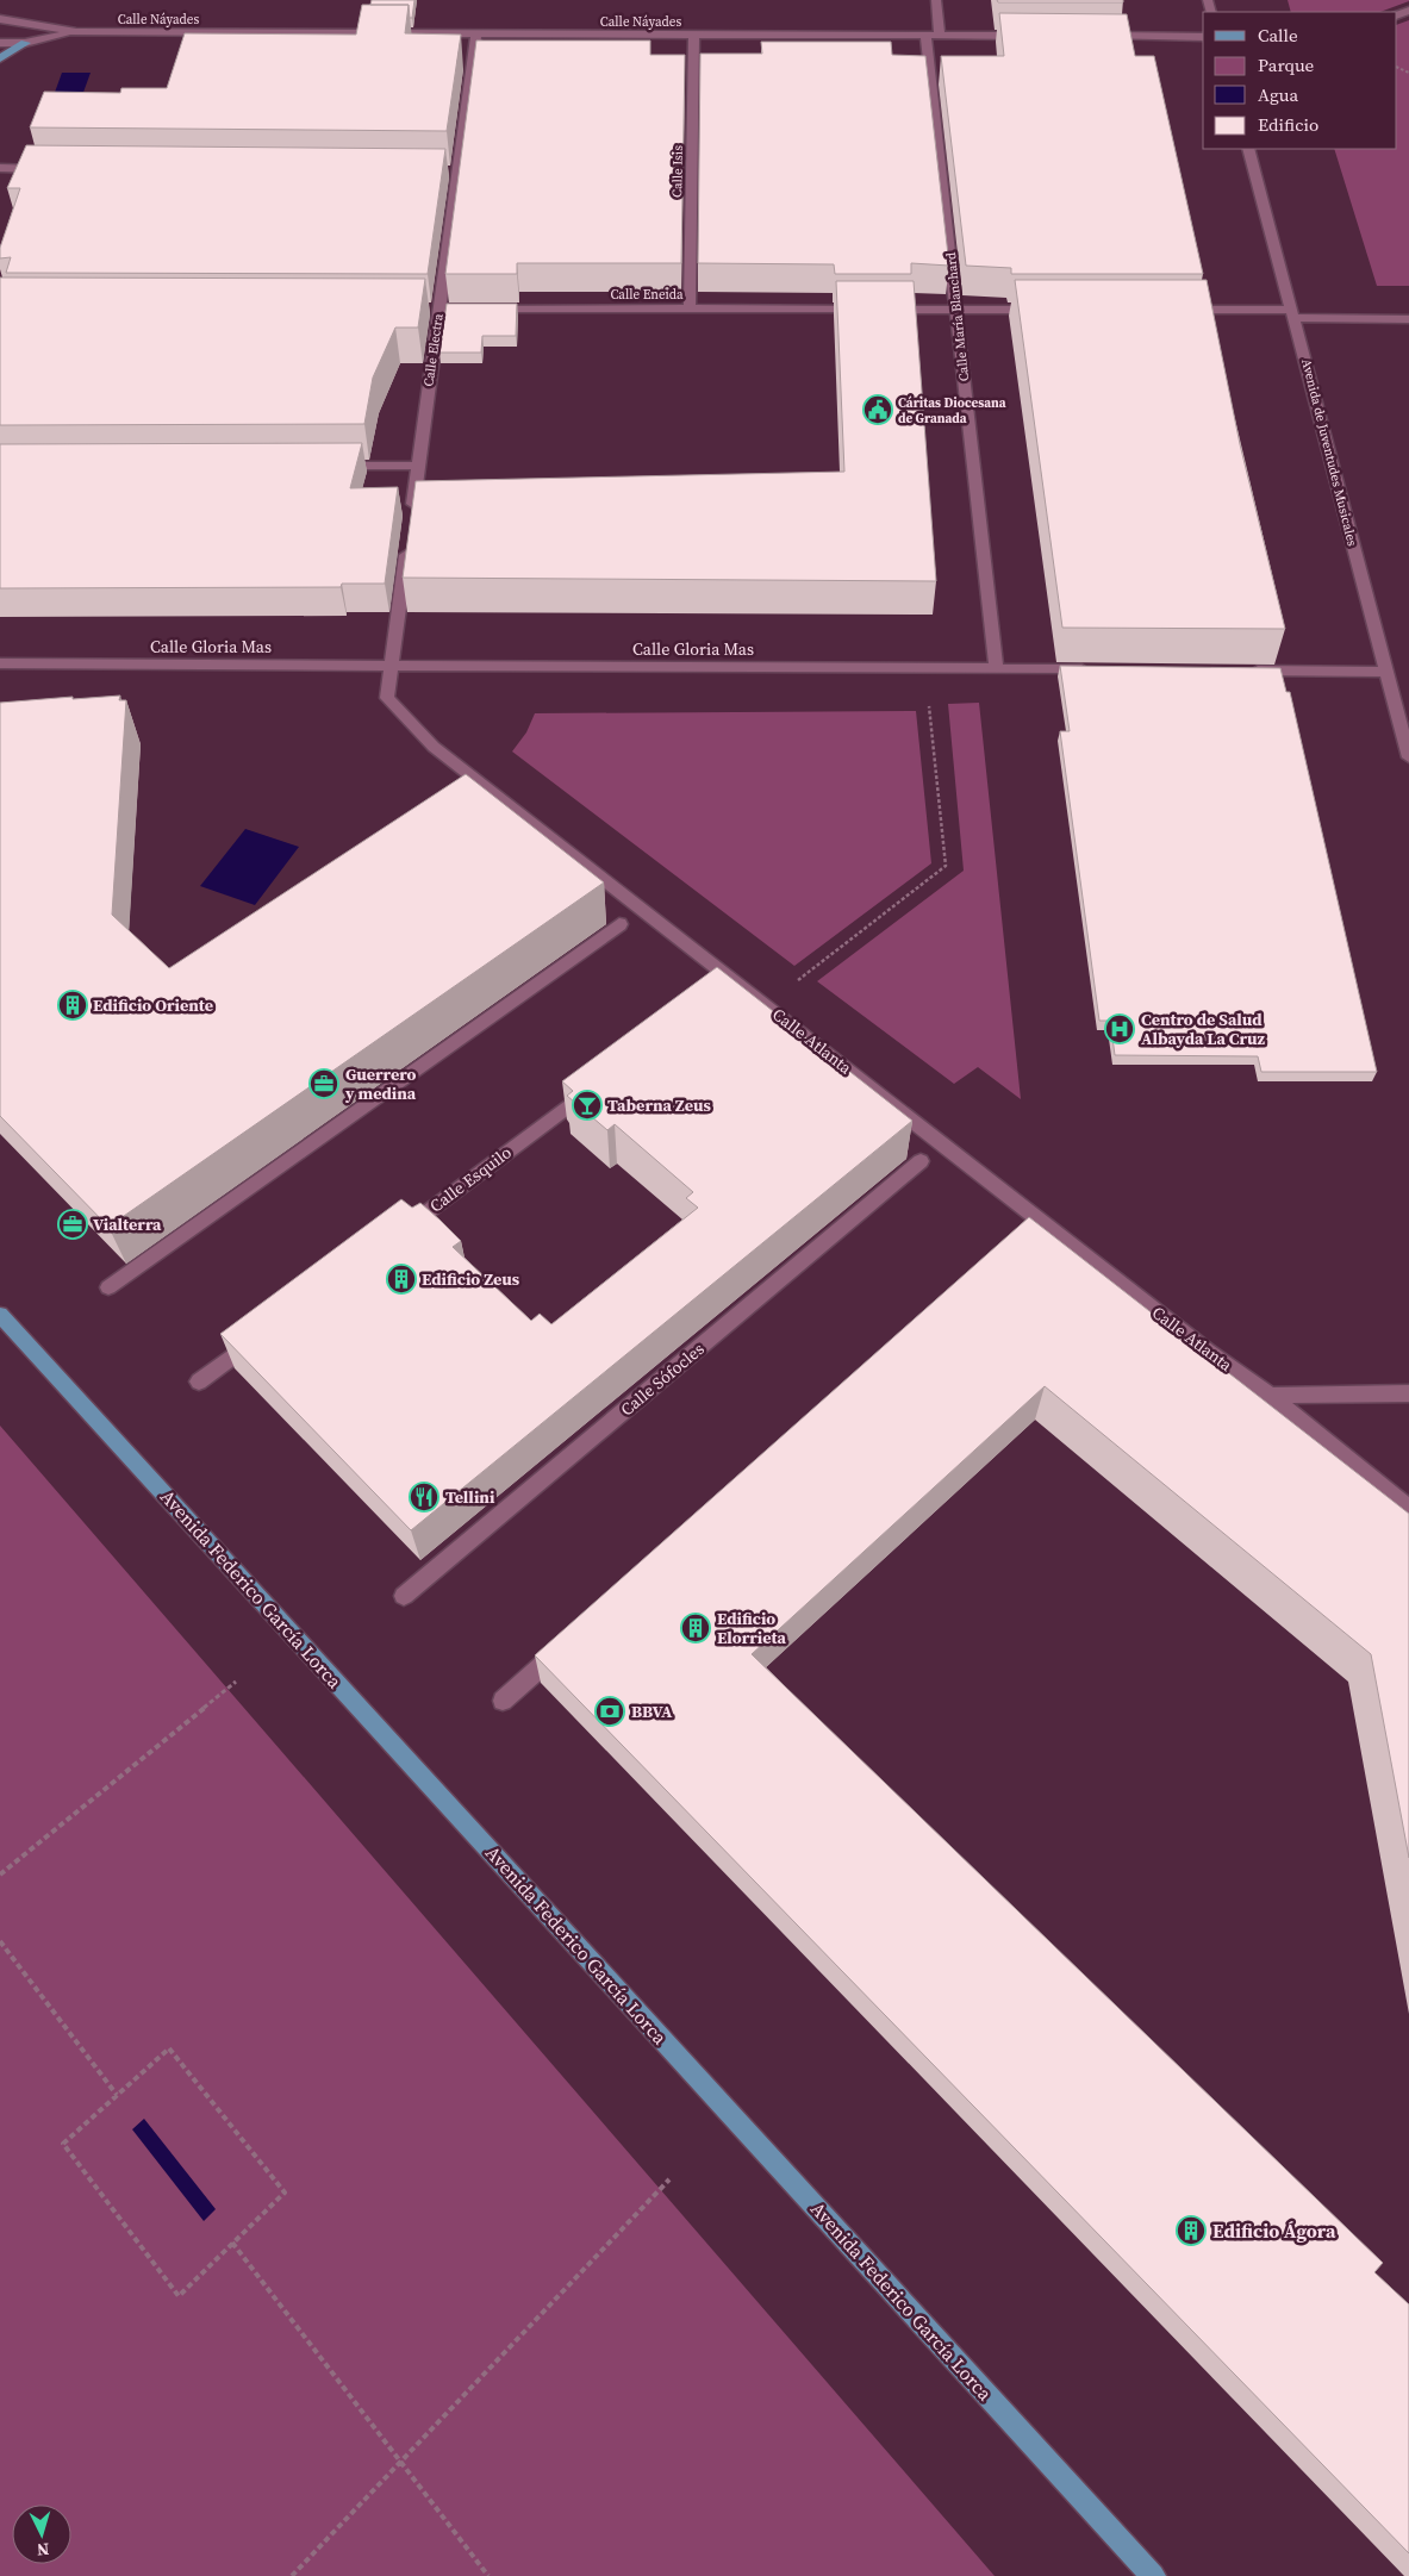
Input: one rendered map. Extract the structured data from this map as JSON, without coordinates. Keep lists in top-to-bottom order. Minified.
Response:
{"streets":{"main road":["Avenida Federico García Lorca"],"street":["Calle Náyades","Calle Isis","Calle Eneida","Calle María Blanchard","Calle Electra","Avenida de Juventudes Musicales","Calle Gloria Mas","Calle Atlanta","Calle Esquilo","Calle Sófocles"]},"crossings":[["Calle Náyades","Calle Isis"],["Calle Náyades","Calle María Blanchard"],["Calle Náyades","Calle Electra"],["Calle Isis","Calle Eneida"],["Calle Eneida","Calle María Blanchard"],["Calle María Blanchard","Calle Gloria Mas"],["Calle Gloria Mas","Calle Atlanta"]],"places":{"public building":["Cáritas Diocesana de Granada"],"building":["Edificio Oriente","Edificio Zeus","Edificio Elorrieta","Edificio Ágora"],"hospital":["Centro de Salud Albayda La Cruz"],"office":["Guerrero y medina","Vialterra"],"bar":["Taberna Zeus"],"restaurant":["Tellini"],"bank":["BBVA"]},"legend":["Calle","Parque","Agua","Edificio"],"north":"bottom"}
